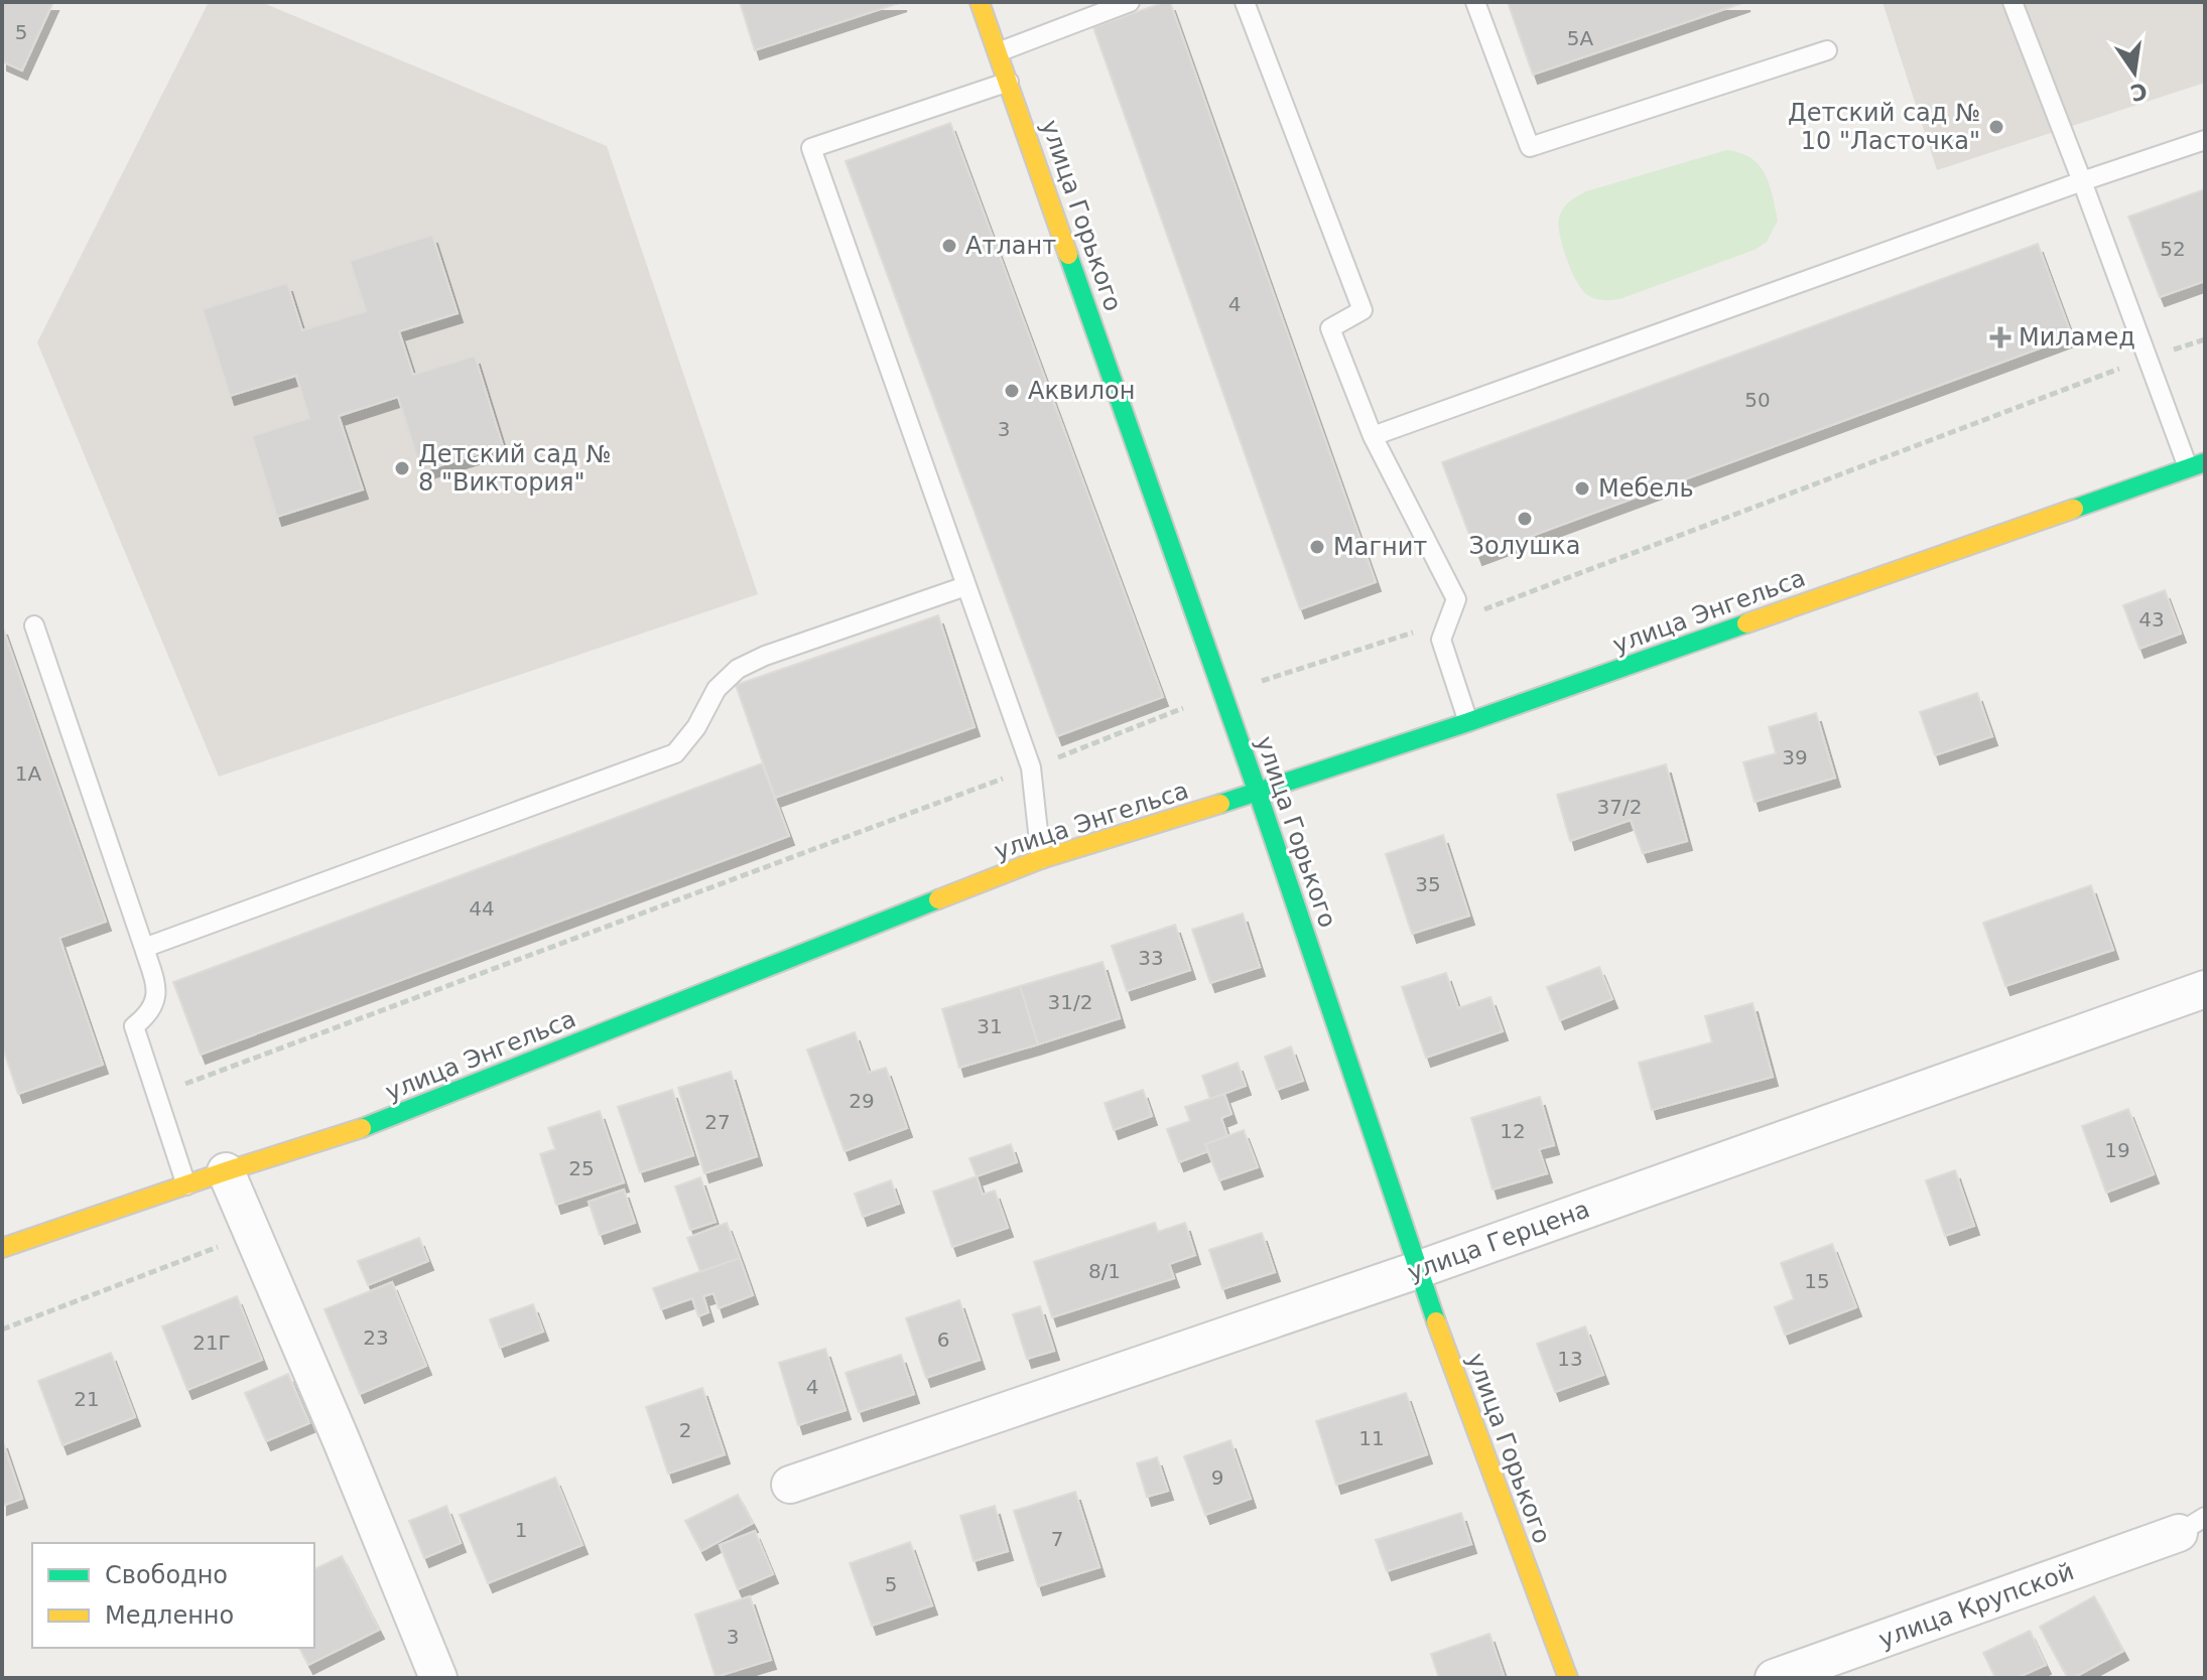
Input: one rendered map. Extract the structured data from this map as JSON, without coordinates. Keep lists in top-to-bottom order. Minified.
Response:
{"streets":{"street":["улица Горького","улица Энгельса","улица Герцена","улица Крупской"]},"crossings":[["улица Горького","улица Энгельса"],["улица Горького","улица Герцена"]],"places":{"other":["Детский сад № 10 \"Ласточка\"","Атлант","Аквилон","Детский сад № 8 \"Виктория\"","Мебель","Золушка","Магнит"],"health":["Миламед"]},"house_numbers":["5","5А","52","4","50","3","43","39","1А","37/2","35","44","33","31/2","31","29","27","12","19","25","8/1","15","23","6","21Г","13","4","21","2","11","9","1","7","5","3"],"legend":["Свободно","Медленно"],"north":"bottom"}
